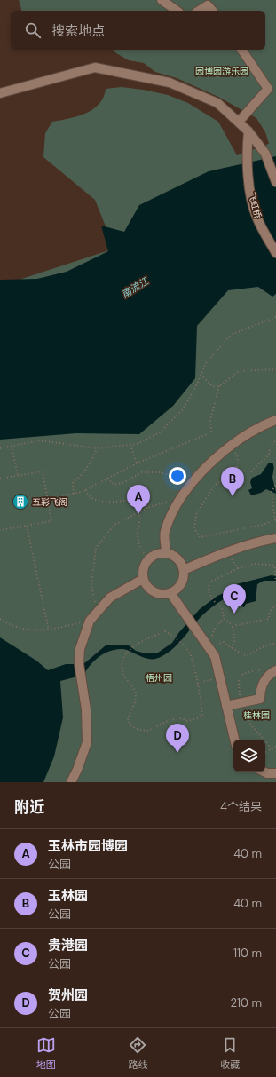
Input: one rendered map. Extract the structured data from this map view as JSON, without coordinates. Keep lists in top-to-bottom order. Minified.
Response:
{"streets":{"street":["飞虹桥"]},"water":["南流江"],"parks":["园博园游乐园","梧州园","桂林园"],"places":{"building":["五彩飞阁"]},"page":{"search":"搜索地点","pins":["B","A","C","D"],"heading":["附近","4个结果"],"list":[{"mark":"A","name":"玉林市园博园","note":"公园","value":"40 m"},{"mark":"B","name":"玉林园","note":"公园","value":"40 m"},{"mark":"C","name":"贵港园","note":"公园","value":"110 m"},{"mark":"D","name":"贺州园","note":"公园","value":"210 m"}],"nav":["地图","路线","收藏"]}}
